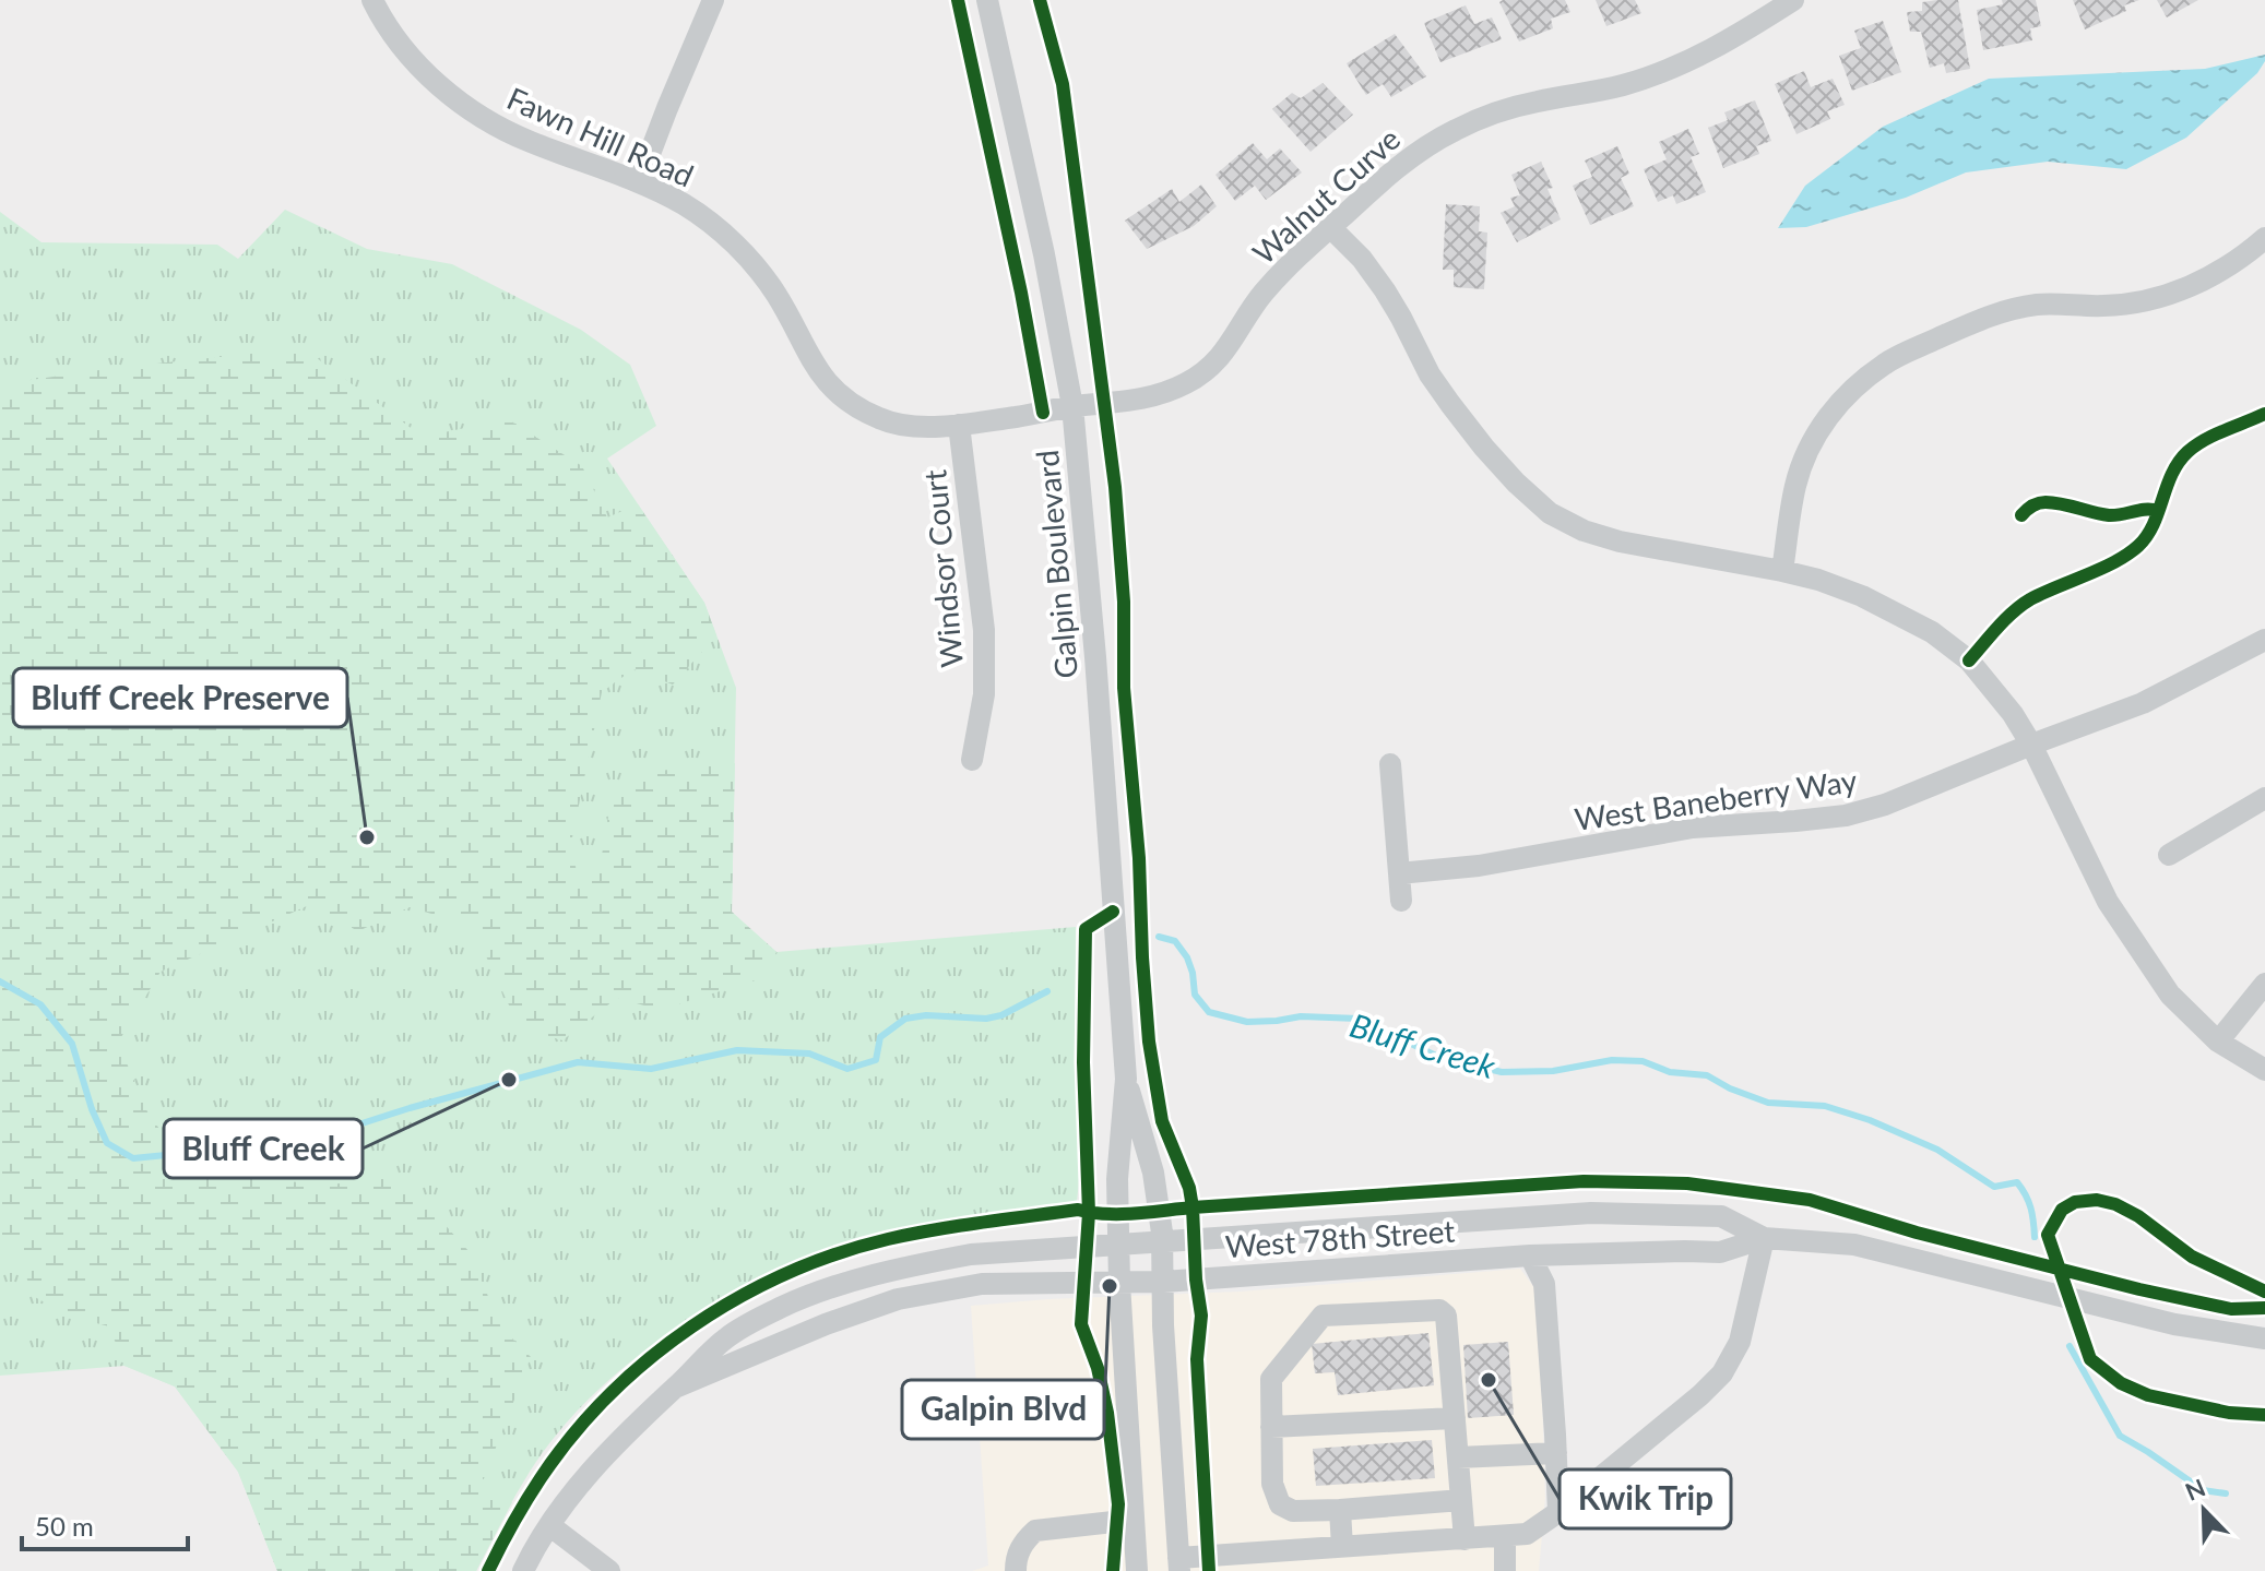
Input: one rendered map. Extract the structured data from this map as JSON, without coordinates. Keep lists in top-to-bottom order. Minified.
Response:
{"streets":{"street":["Fawn Hill Road","Walnut Curve","Galpin Boulevard","Windsor Court","West Baneberry Way","West 78th Street"]},"crossings":[["Fawn Hill Road","Walnut Curve"],["Fawn Hill Road","Galpin Boulevard"],["Fawn Hill Road","Windsor Court"],["Walnut Curve","Galpin Boulevard"],["Galpin Boulevard","West 78th Street"]],"water":["Bluff Creek"],"places":["Bluff Creek Preserve","Bluff Creek","Galpin Blvd","Kwik Trip"],"scale_bar":"50 m","north":"top left"}
